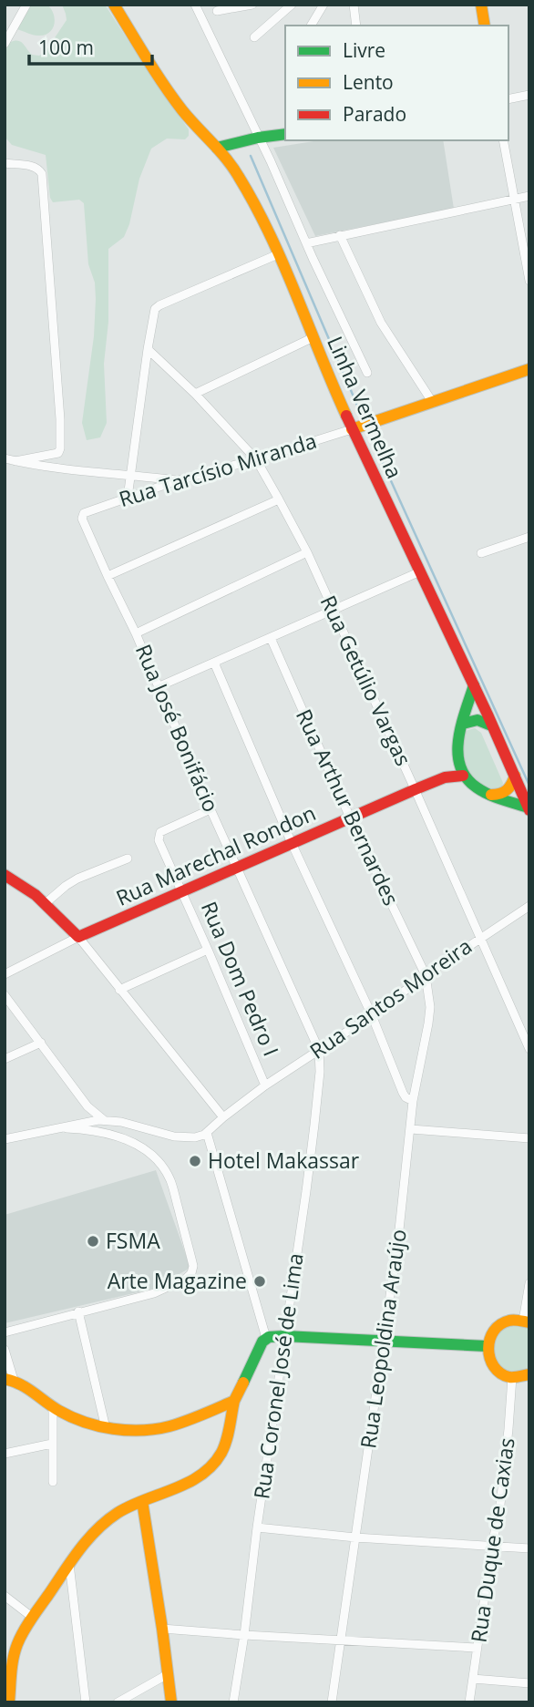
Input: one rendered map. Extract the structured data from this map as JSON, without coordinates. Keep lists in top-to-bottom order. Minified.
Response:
{"streets":{"main road":["Linha Vermelha","Rua Marechal Rondon"],"street":["Rua Tarcísio Miranda","Rua Getúlio Vargas","Rua José Bonifácio","Rua Arthur Bernardes","Rua Dom Pedro I","Rua Santos Moreira","Rua Leopoldina Araújo","Rua Coronel José de Lima","Rua Duque de Caxias"]},"crossings":[["Linha Vermelha","Rua Tarcísio Miranda"],["Linha Vermelha","Rua Marechal Rondon"],["Rua Tarcísio Miranda","Rua Getúlio Vargas"],["Rua Tarcísio Miranda","Rua José Bonifácio"],["Rua Getúlio Vargas","Rua Marechal Rondon"],["Rua Getúlio Vargas","Rua Santos Moreira"],["Rua José Bonifácio","Rua Marechal Rondon"],["Rua José Bonifácio","Rua Dom Pedro I"],["Rua José Bonifácio","Rua Santos Moreira"],["Rua José Bonifácio","Rua Coronel José de Lima"],["Rua Arthur Bernardes","Rua Marechal Rondon"],["Rua Arthur Bernardes","Rua Santos Moreira"],["Rua Arthur Bernardes","Rua Leopoldina Araújo"],["Rua Marechal Rondon","Rua Dom Pedro I"],["Rua Dom Pedro I","Rua Santos Moreira"],["Rua Santos Moreira","Rua Leopoldina Araújo"],["Rua Santos Moreira","Rua Coronel José de Lima"]],"places":["Hotel Makassar","FSMA","Arte Magazine"],"legend":["Livre","Lento","Parado"],"scale_bar":"100 m"}
